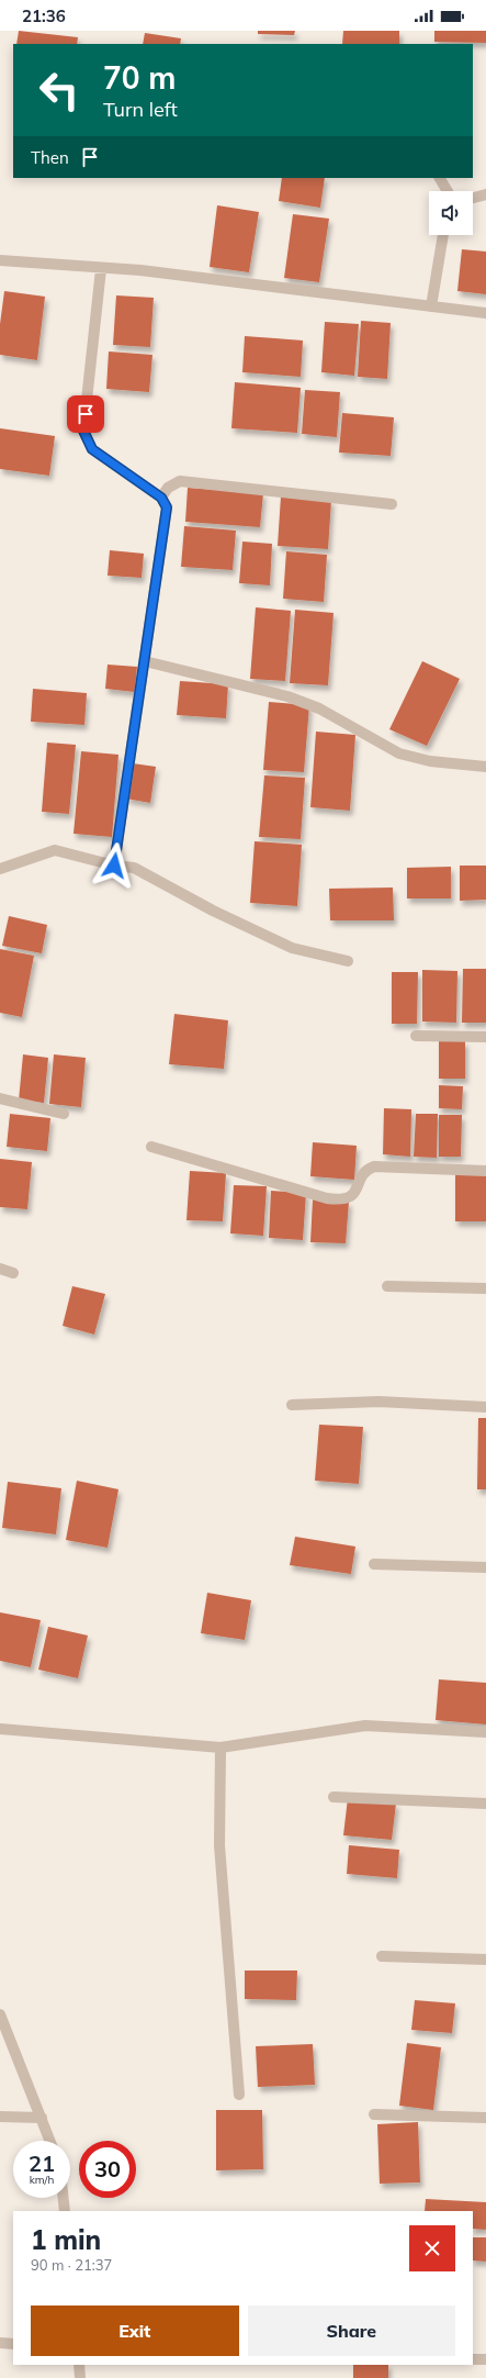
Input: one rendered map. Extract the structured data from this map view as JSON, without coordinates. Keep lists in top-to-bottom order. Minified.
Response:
{"page":{"status":"21:36","turn":["70 m","Turn left"],"then":"Then","speed":"21 km/h","limit":"30","heading":["1 min","90 m · 21:37"],"buttons":["Exit","Share"]}}
